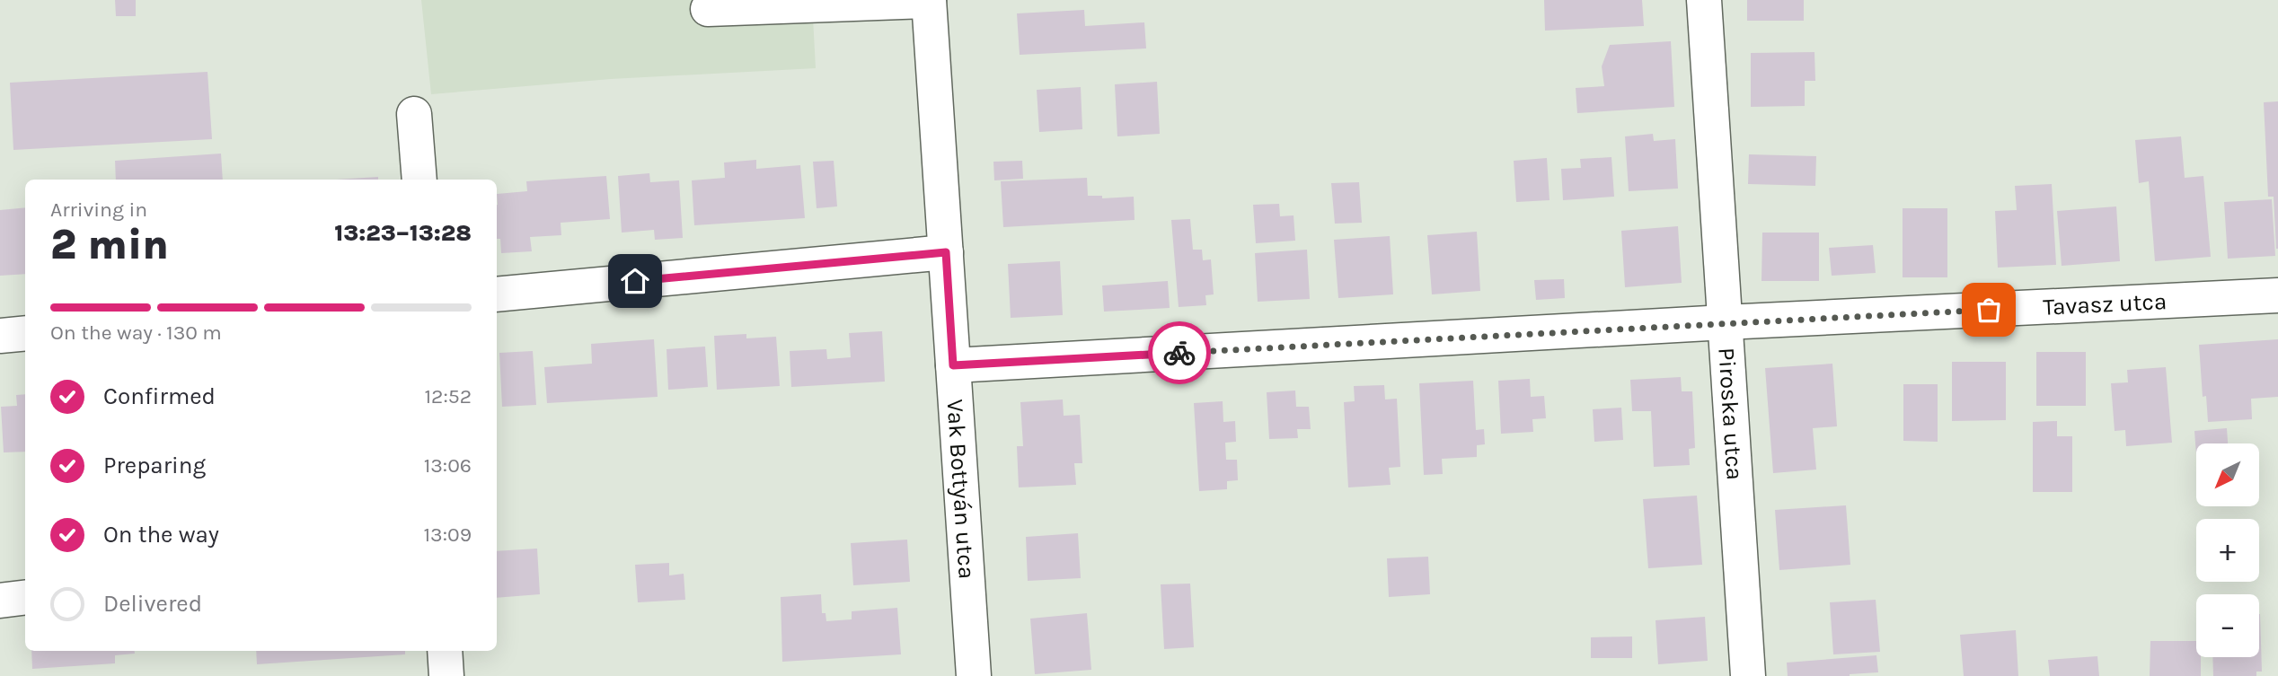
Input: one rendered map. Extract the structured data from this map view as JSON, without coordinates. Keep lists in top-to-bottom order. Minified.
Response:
{"streets":{"street":["Tavasz utca","Piroska utca","Vak Bottyán utca"]},"crossings":[["Tavasz utca","Piroska utca"],["Tavasz utca","Vak Bottyán utca"]],"north":"bottom left","page":{"heading":["2 min","Arriving in","13:23–13:28"],"bar":"On the way · 130 m","list":[["Confirmed","12:52"],["Preparing","13:06"],["On the way","13:09"],"Delivered"],"map_buttons":["+","−"]}}
